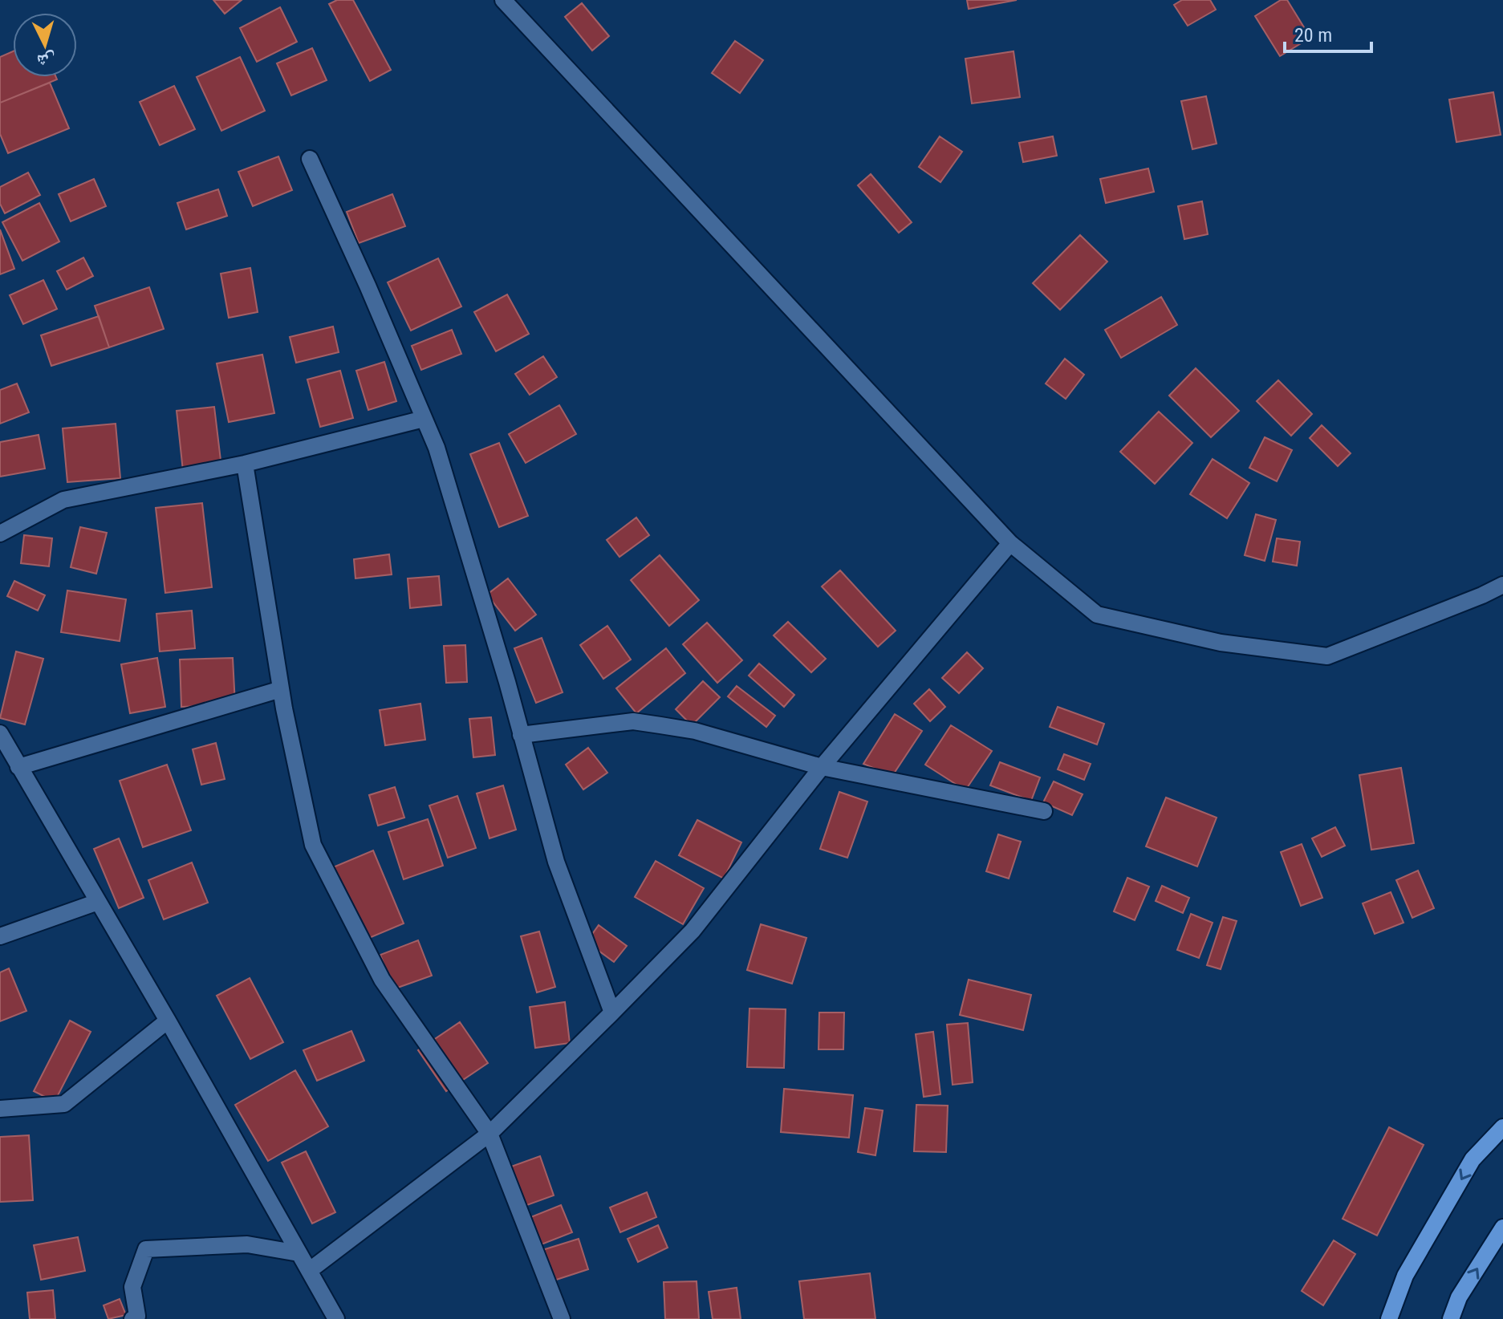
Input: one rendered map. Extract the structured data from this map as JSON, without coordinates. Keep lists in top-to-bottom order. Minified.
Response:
{"scale_bar":"20 m","north":"bottom"}
